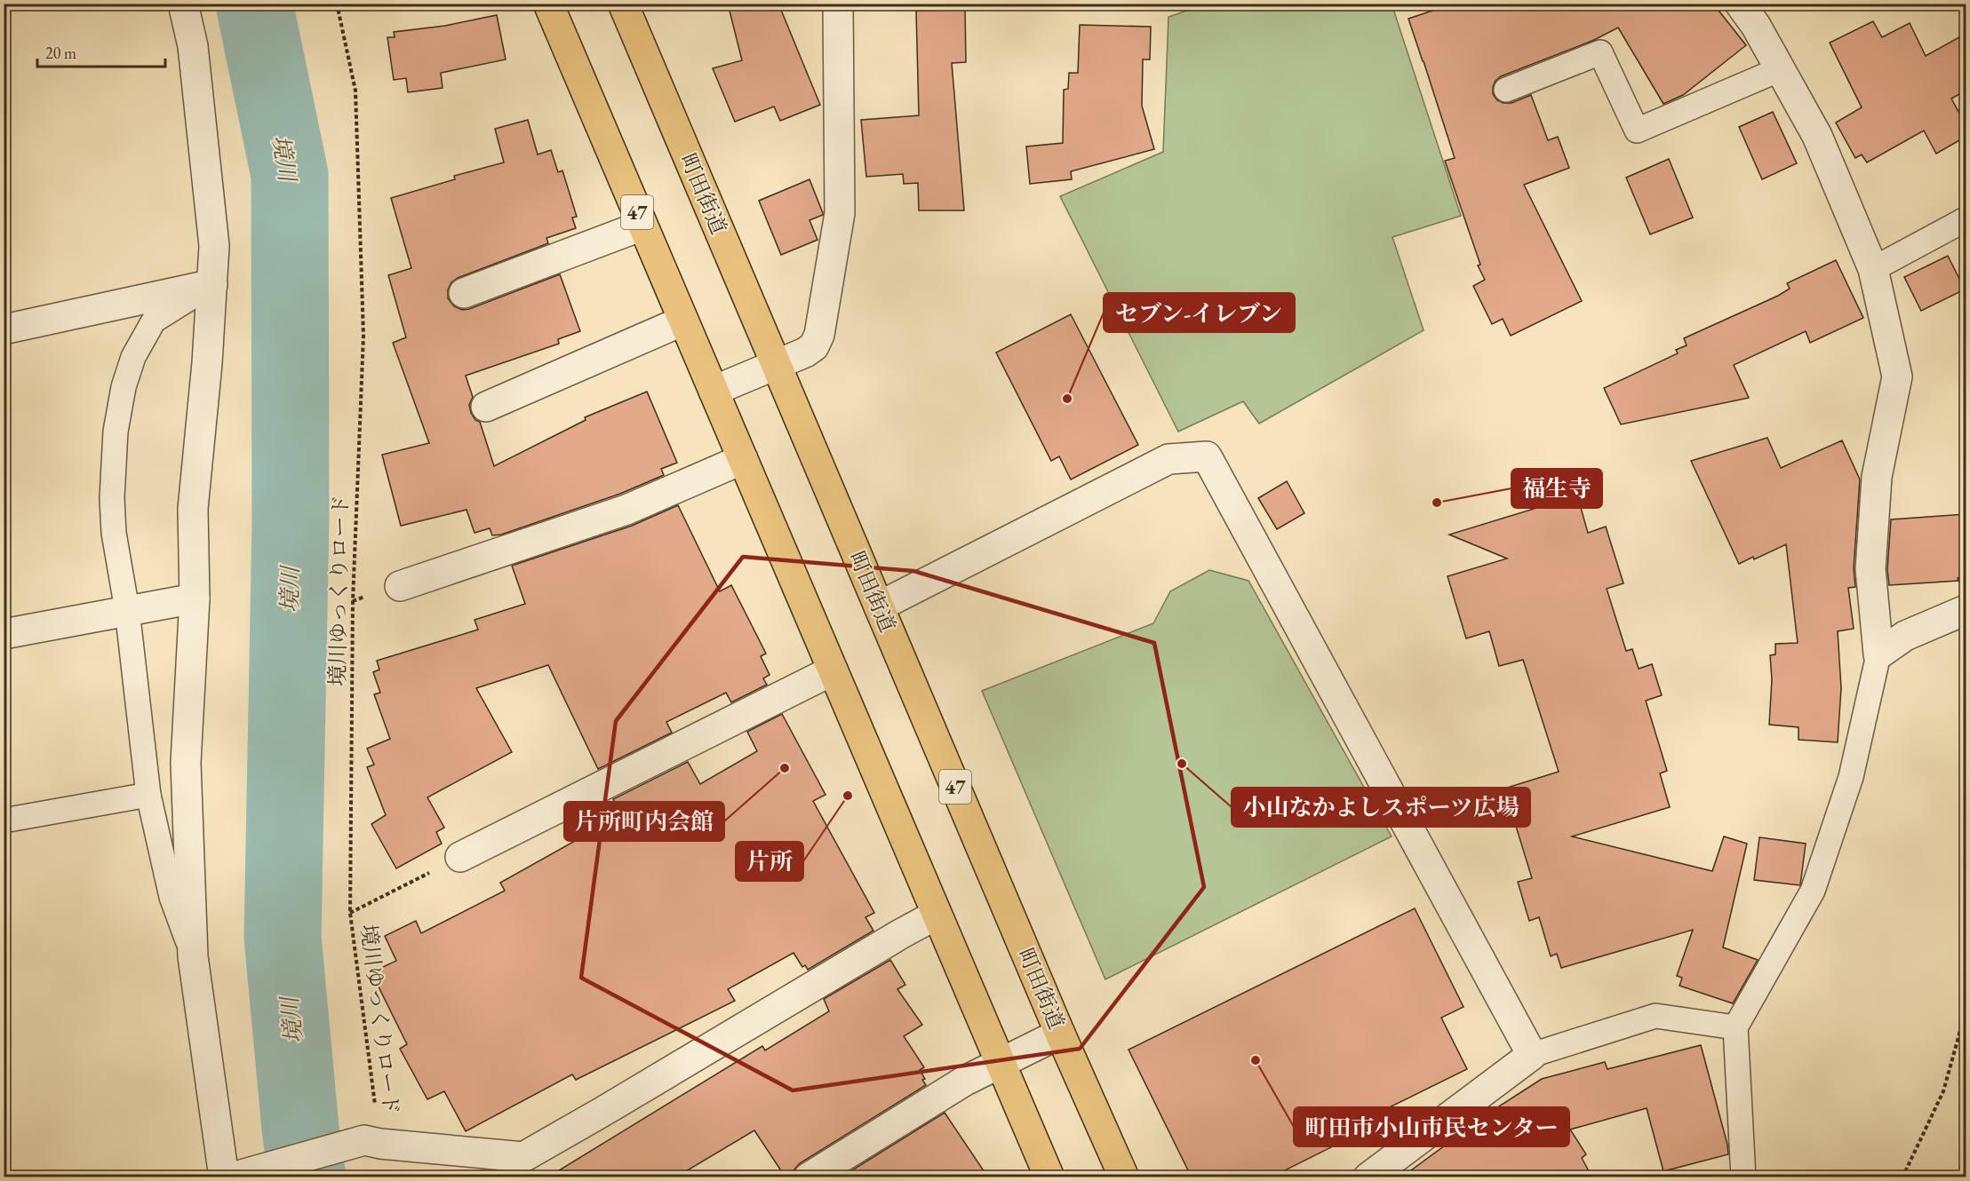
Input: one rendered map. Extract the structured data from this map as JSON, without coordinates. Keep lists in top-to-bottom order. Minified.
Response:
{"streets":{"main road":["町田街道","47"],"path":["境川ゆっくりロード"]},"water":["境川"],"places":["セブン-イレブン","福生寺","小山なかよしスポーツ広場","片所町内会館","片所","町田市小山市民センター"],"scale_bar":"20 m"}
